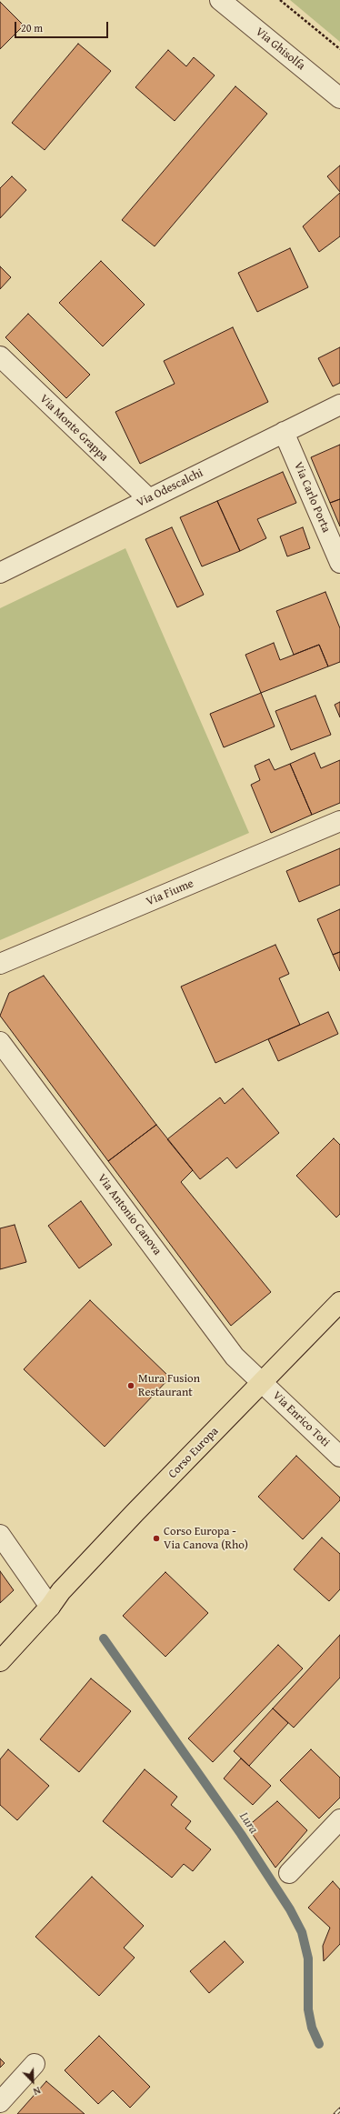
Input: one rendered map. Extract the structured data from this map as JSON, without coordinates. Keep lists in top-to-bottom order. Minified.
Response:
{"streets":{"main road":["Corso Europa"],"street":["Via Ghisolfa","Via Monte Grappa","Via Odescalchi","Via Carlo Porta","Via Fiume","Via Antonio Canova","Via Enrico Toti"]},"crossings":[["Via Monte Grappa","Via Odescalchi"],["Via Odescalchi","Via Carlo Porta"],["Via Antonio Canova","Via Enrico Toti"],["Via Antonio Canova","Corso Europa"],["Via Enrico Toti","Corso Europa"]],"water":["Lura"],"places":["Mura Fusion Restaurant","Corso Europa - Via Canova (Rho)"],"scale_bar":"20 m","north":"bottom right"}
